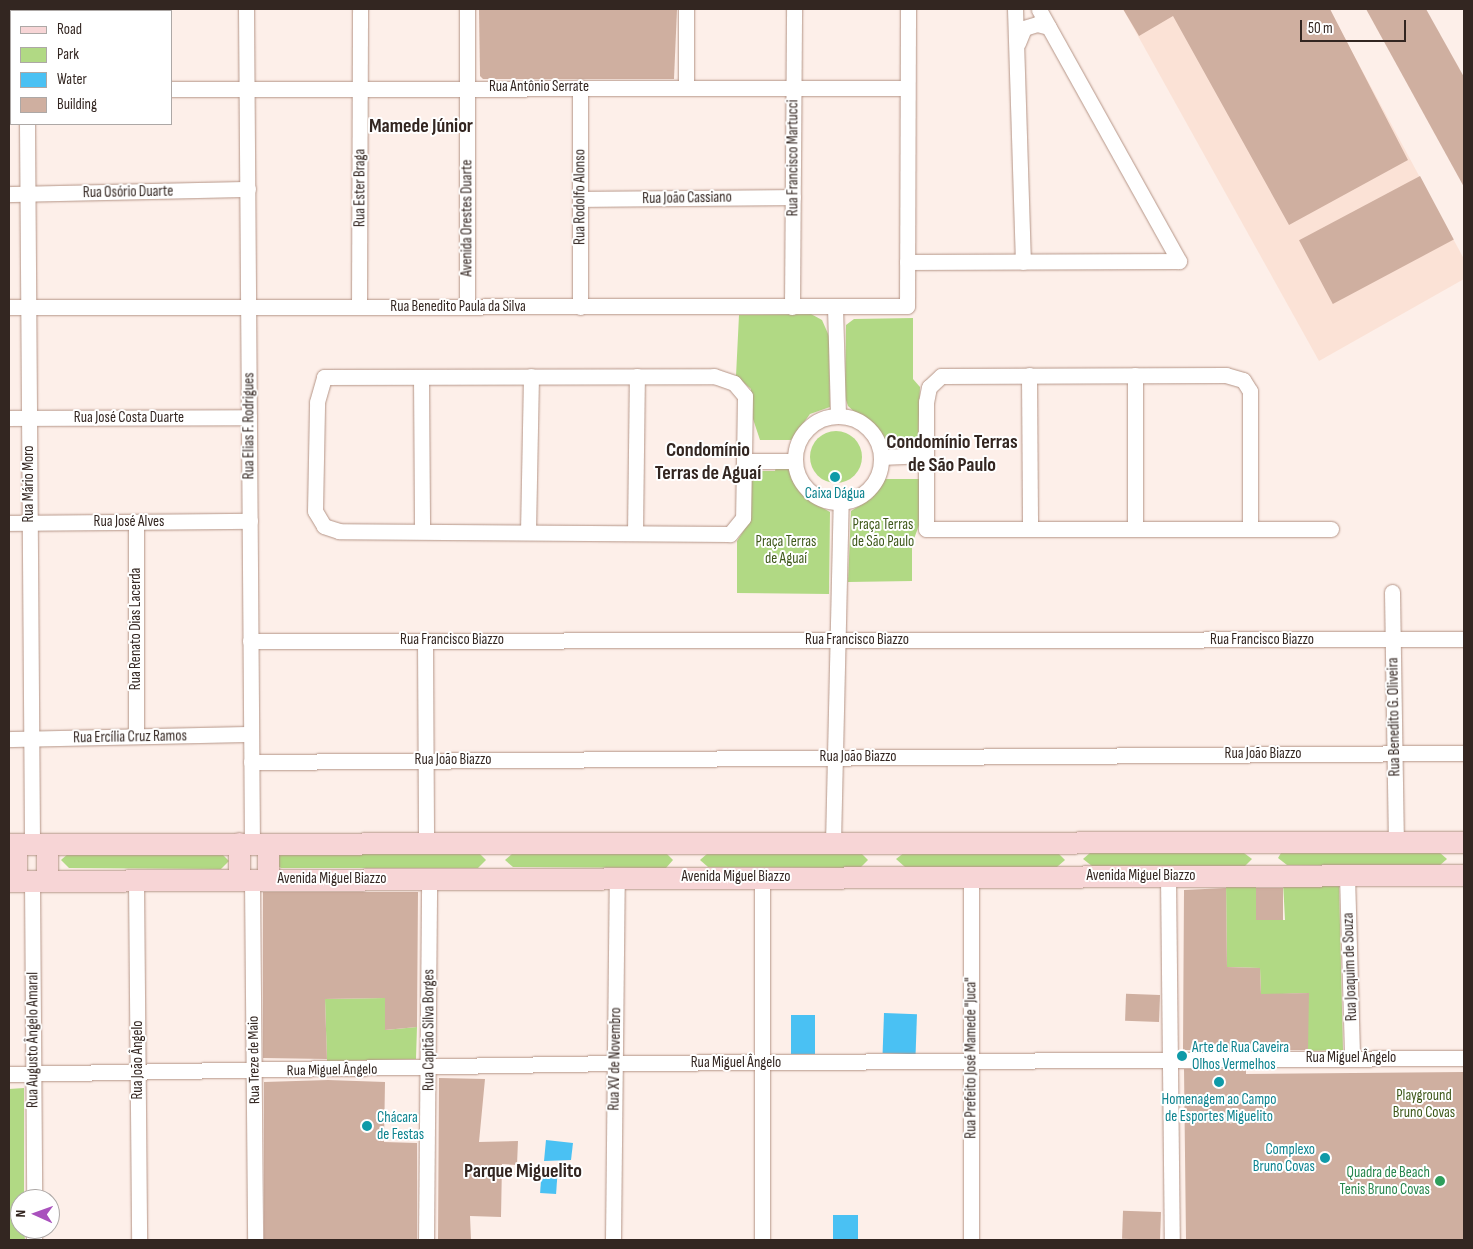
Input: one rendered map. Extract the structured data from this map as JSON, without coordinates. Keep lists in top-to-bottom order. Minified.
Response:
{"streets":{"street":["Rua Antônio Serrate","Rua Francisco Martucci","Rua Ester Braga","Rua Osório Duarte","Rua Rodolfo Alonso","Rua João Cassiano","Avenida Orestes Duarte","Rua Benedito Paula da Silva","Rua José Costa Duarte","Rua Elias F. Rodrigues","Rua Mário Moro","Rua José Alves","Rua Renato Dias Lacerda","Rua Francisco Biazzo","Rua Benedito G. Oliveira","Rua Ercília Cruz Ramos","Rua João Biazzo","Avenida Miguel Biazzo","Rua Joaquim de Souza","Rua Capitão Silva Borges","Rua Augusto Ângelo Amaral","Rua Prefeito José Mamede \"Juca\"","Rua Miguel Ângelo","Rua XV de Novembro","Rua João Ângelo","Rua Treze de Maio"]},"crossings":[["Rua Antônio Serrate","Rua Francisco Martucci"],["Rua Antônio Serrate","Rua Ester Braga"],["Rua Antônio Serrate","Rua Rodolfo Alonso"],["Rua Antônio Serrate","Avenida Orestes Duarte"],["Rua Antônio Serrate","Rua Elias F. Rodrigues"],["Rua Francisco Martucci","Rua João Cassiano"],["Rua Francisco Martucci","Rua Benedito Paula da Silva"],["Rua Ester Braga","Rua Benedito Paula da Silva"],["Rua Osório Duarte","Rua Elias F. Rodrigues"],["Rua Osório Duarte","Rua Mário Moro"],["Rua Rodolfo Alonso","Rua João Cassiano"],["Rua Rodolfo Alonso","Rua Benedito Paula da Silva"],["Avenida Orestes Duarte","Rua Benedito Paula da Silva"],["Rua Benedito Paula da Silva","Rua Elias F. Rodrigues"],["Rua Benedito Paula da Silva","Rua Mário Moro"],["Rua José Costa Duarte","Rua Elias F. Rodrigues"],["Rua José Costa Duarte","Rua Mário Moro"],["Rua Elias F. Rodrigues","Rua José Alves"],["Rua Elias F. Rodrigues","Rua Francisco Biazzo"],["Rua Elias F. Rodrigues","Rua Ercília Cruz Ramos"],["Rua Elias F. Rodrigues","Rua João Biazzo"],["Rua Mário Moro","Rua José Alves"],["Rua Mário Moro","Rua Ercília Cruz Ramos"],["Rua José Alves","Rua Renato Dias Lacerda"],["Rua Renato Dias Lacerda","Rua Ercília Cruz Ramos"],["Rua Francisco Biazzo","Rua Benedito G. Oliveira"],["Rua Benedito G. Oliveira","Rua João Biazzo"],["Avenida Miguel Biazzo","Rua Joaquim de Souza"],["Avenida Miguel Biazzo","Rua Capitão Silva Borges"],["Avenida Miguel Biazzo","Rua Augusto Ângelo Amaral"],["Avenida Miguel Biazzo","Rua Prefeito José Mamede \"Juca\""],["Avenida Miguel Biazzo","Rua XV de Novembro"],["Avenida Miguel Biazzo","Rua João Ângelo"],["Avenida Miguel Biazzo","Rua Treze de Maio"],["Rua Joaquim de Souza","Rua Miguel Ângelo"],["Rua Capitão Silva Borges","Rua Miguel Ângelo"],["Rua Augusto Ângelo Amaral","Rua Miguel Ângelo"],["Rua Prefeito José Mamede \"Juca\"","Rua Miguel Ângelo"],["Rua Miguel Ângelo","Rua XV de Novembro"],["Rua Miguel Ângelo","Rua João Ângelo"],["Rua Miguel Ângelo","Rua Treze de Maio"]],"districts":["Mamede Júnior","Condomínio Terras de São Paulo","Condomínio Terras de Aguaí","Parque Miguelito"],"parks":["Praça Terras de São Paulo","Praça Terras de Aguaí","Playground Bruno Covas"],"places":["Caixa Dágua","Arte de Rua Caveira Olhos Vermelhos","Homenagem ao Campo de Esportes Miguelito","Chácara de Festas","Complexo Bruno Covas","Quadra de Beach Tenis Bruno Covas"],"legend":["Road","Park","Water","Building"],"scale_bar":"50 m","north":"left"}
